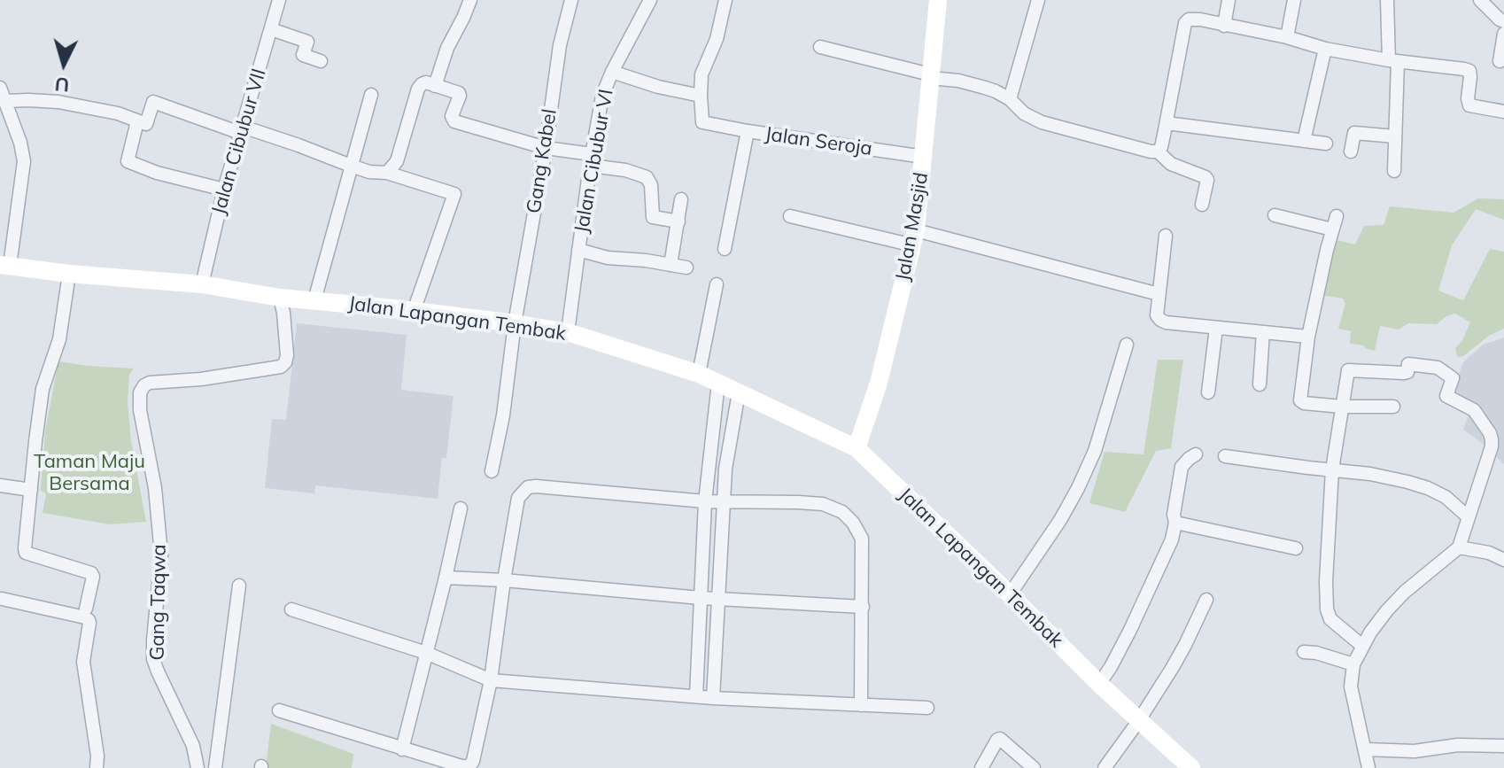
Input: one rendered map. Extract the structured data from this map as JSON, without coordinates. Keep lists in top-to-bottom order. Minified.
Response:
{"streets":{"street":["Jalan Cibubur VII","Jalan Seroja","Gang Kabel","Jalan Cibubur VI","Jalan Masjid","Jalan Lapangan Tembak","Gang Taqwa"]},"crossings":[["Jalan Cibubur VII","Jalan Lapangan Tembak"],["Jalan Seroja","Jalan Masjid"],["Gang Kabel","Jalan Lapangan Tembak"],["Jalan Cibubur VI","Jalan Lapangan Tembak"],["Jalan Masjid","Jalan Lapangan Tembak"],["Jalan Lapangan Tembak","Gang Taqwa"]],"parks":["Taman Maju Bersama"],"north":"bottom"}
